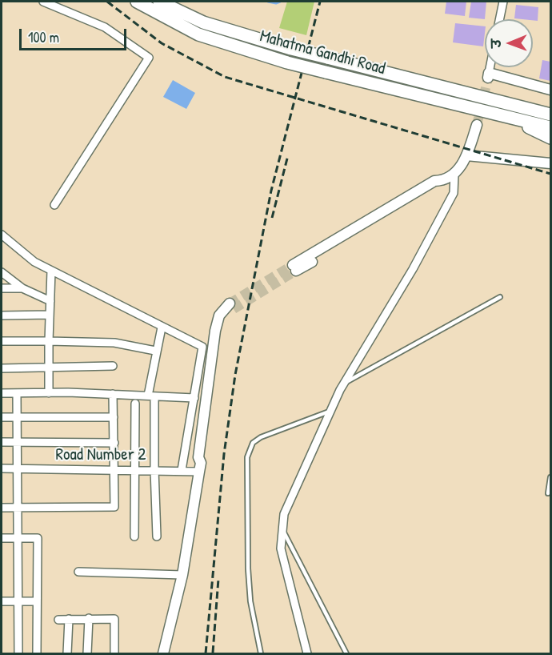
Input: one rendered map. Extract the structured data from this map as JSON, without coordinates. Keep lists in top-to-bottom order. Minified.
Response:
{"streets":{"main road":["Mahatma Gandhi Road"],"street":["Road Number 2"]},"scale_bar":"100 m","north":"left"}
